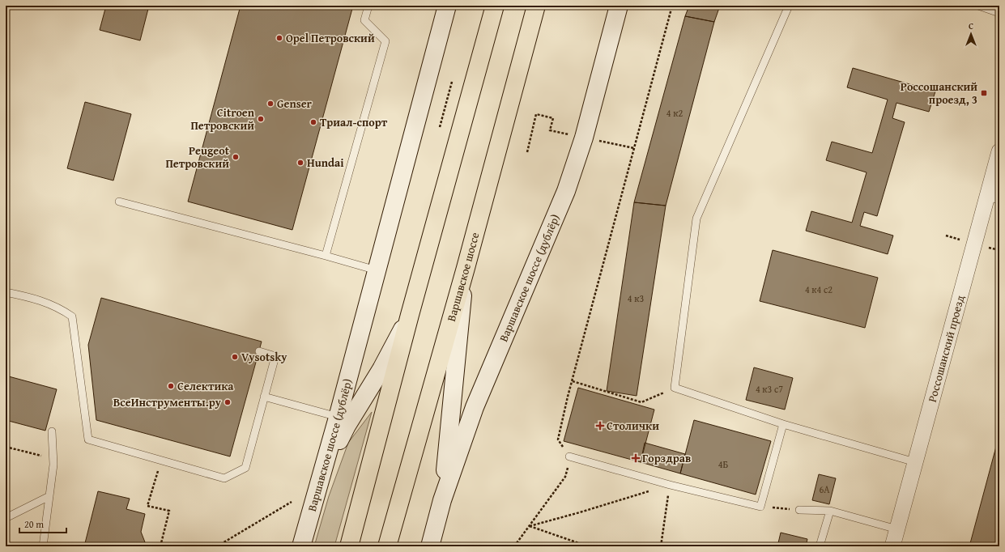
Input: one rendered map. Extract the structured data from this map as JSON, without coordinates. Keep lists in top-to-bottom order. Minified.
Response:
{"streets":{"main road":["Варшавское шоссе","Варшавское шоссе (дублёр)"],"street":["Россошанский проезд"]},"places":{"other":["Opel Петровский","Genser","Citroen Петровский","Триал-спорт","Peugeot Петровский","Hundai","Vysotsky","Селектика","ВсеИнструменты.ру"],"transit":["Россошанский проезд, 3"],"health":["Столички","Горздрав"]},"house_numbers":["4 к2","4 к4 с2","4 к3","4 к3 с7","4Б","6А"],"scale_bar":"20 m","north":"top"}
